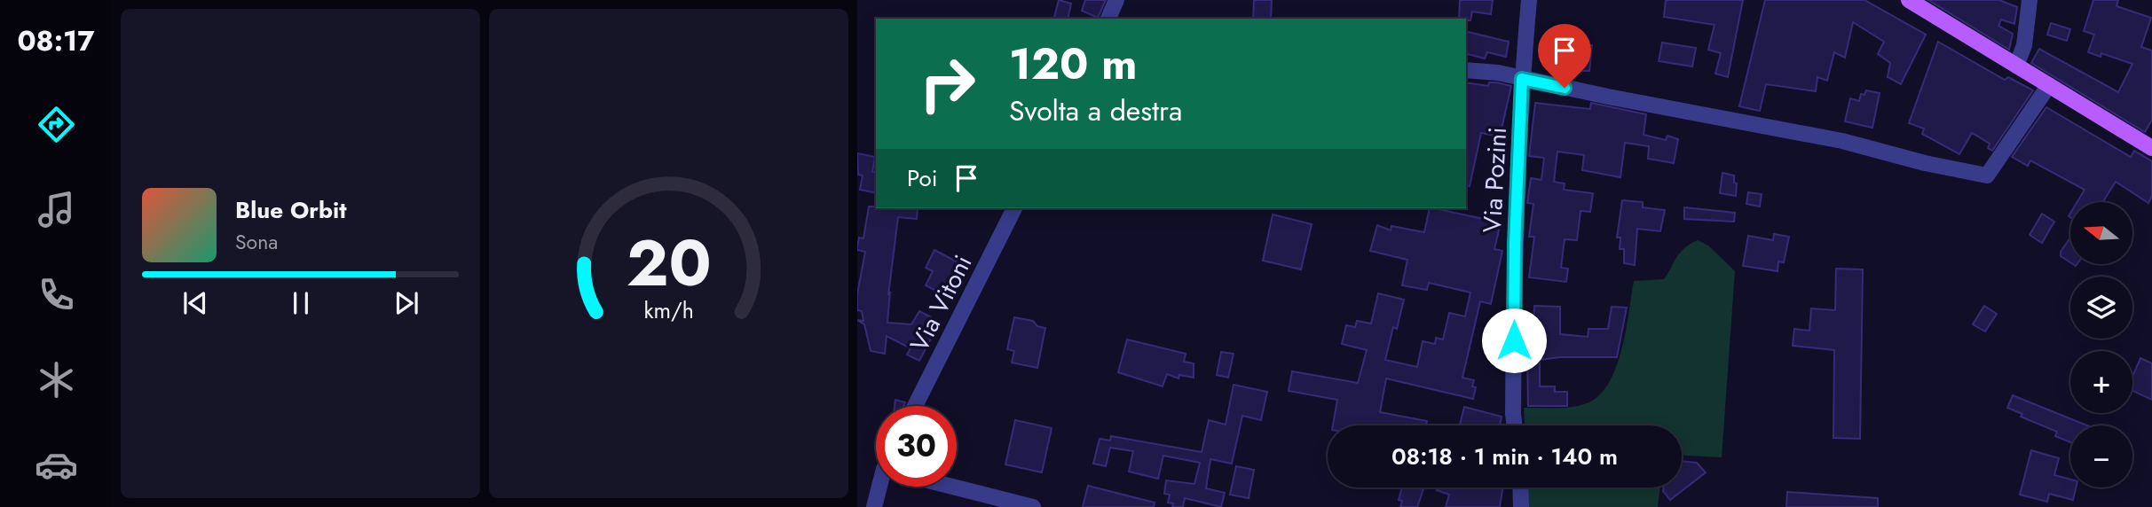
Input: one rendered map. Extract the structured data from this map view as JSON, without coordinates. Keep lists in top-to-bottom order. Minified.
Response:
{"streets":{"street":["Via Pozini","Via Vitoni"]},"north":"left","page":{"tabs":"08:17","turn":["120 m","Svolta a destra"],"then":"Poi","song":["Blue Orbit","Sona"],"map_buttons":["+","−"],"limit":"30","trip":"08:18 · 1 min · 140 m","gauge":["20","km/h"]}}
